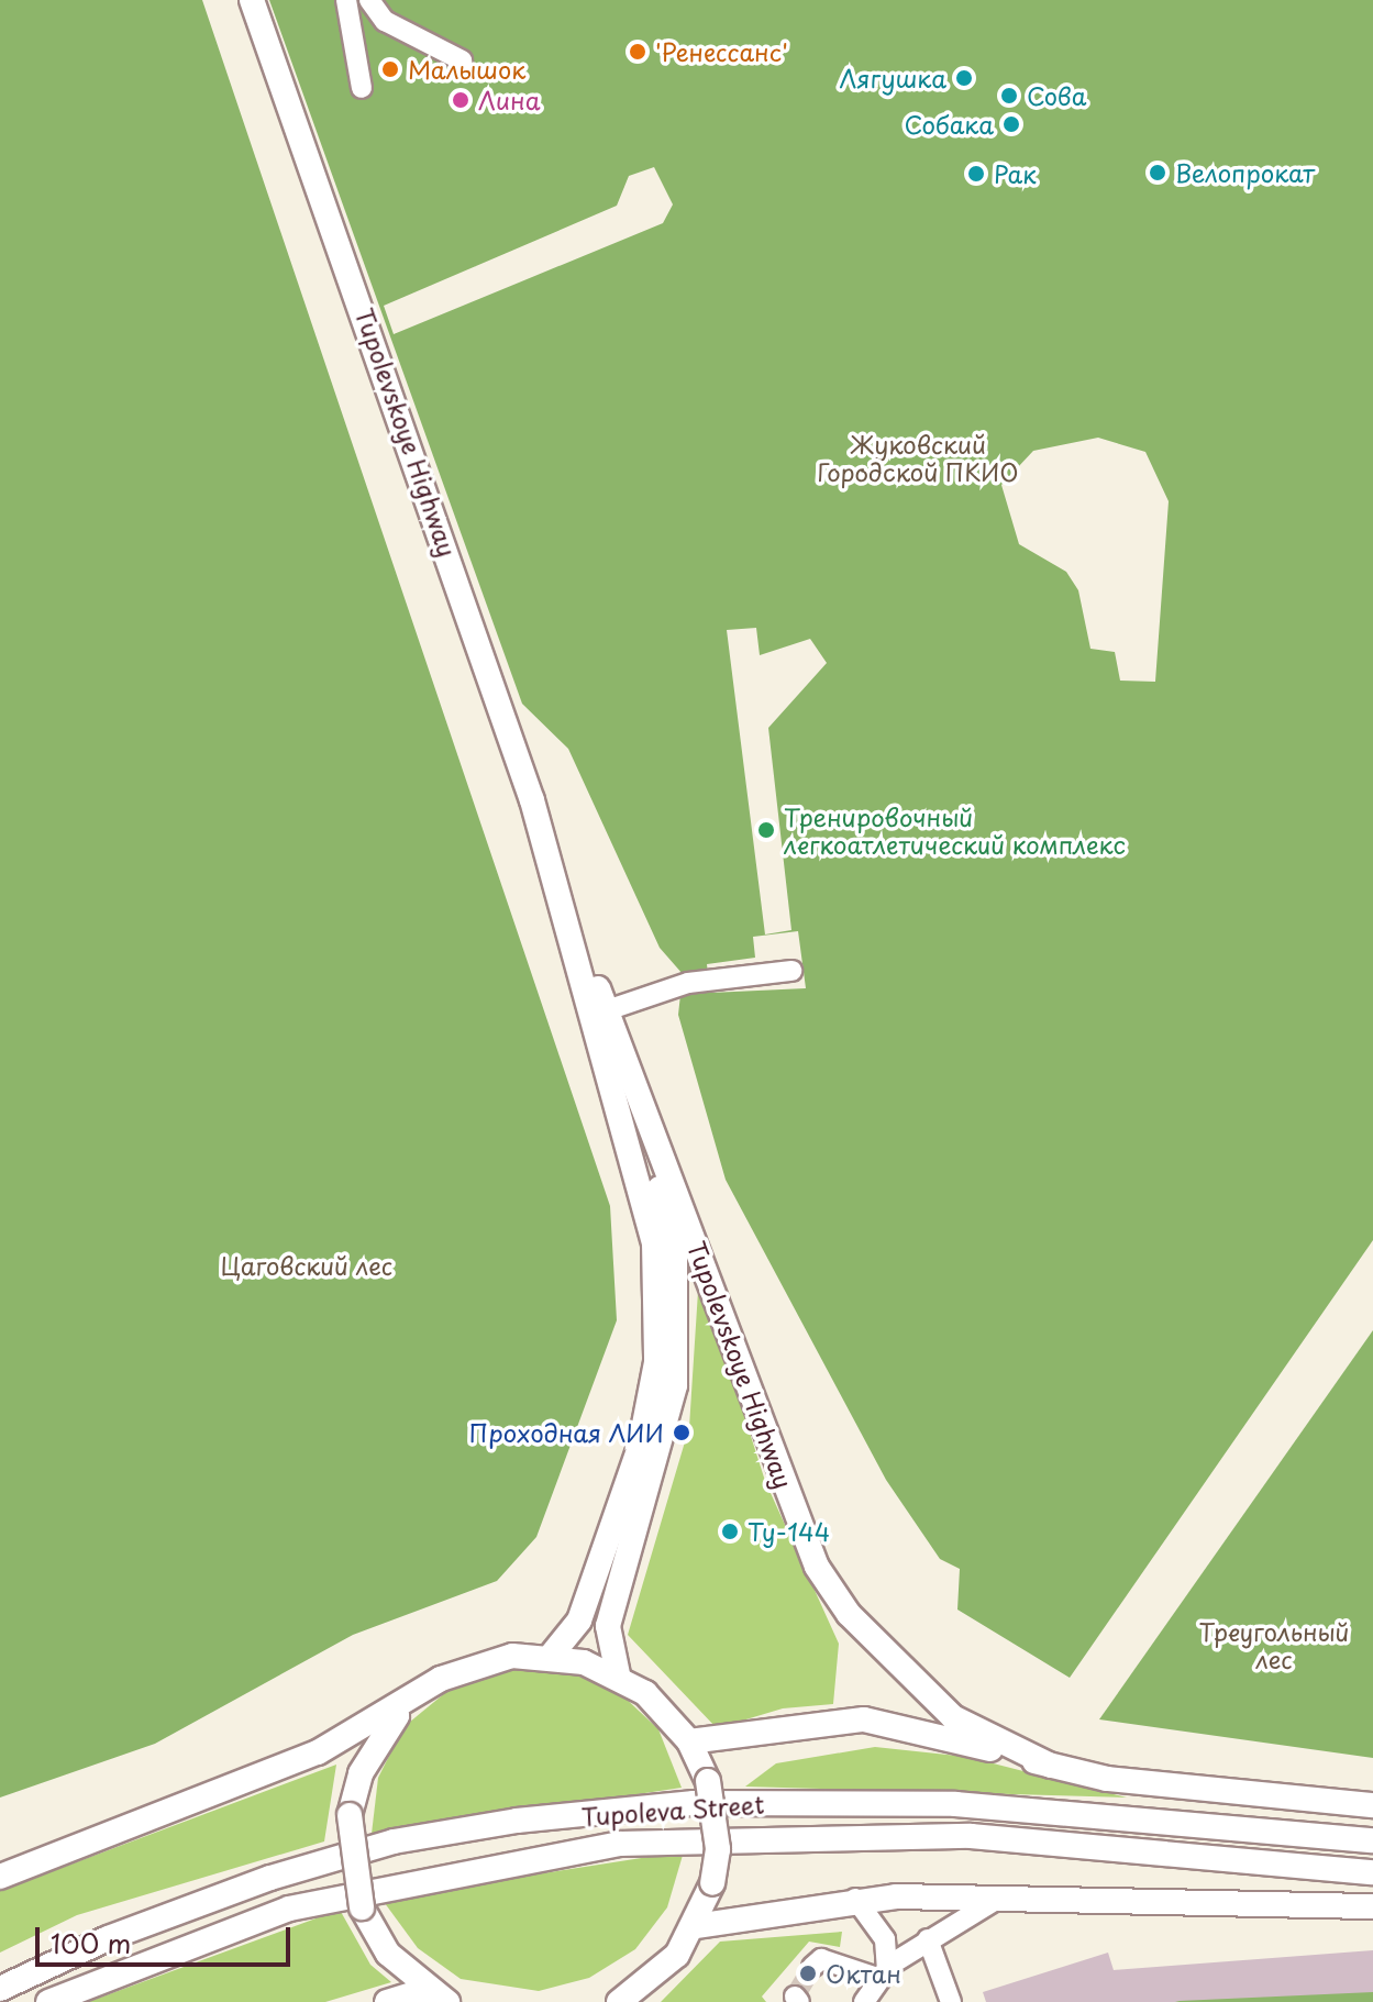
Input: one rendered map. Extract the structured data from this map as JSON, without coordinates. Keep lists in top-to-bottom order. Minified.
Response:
{"streets":{"main road":["Tupolevskoye Highway","Tupoleva Street"]},"parks":["Жуковский Городской ПКИО","Цаговский лес","Треугольный лес"],"places":["'Ренессанс'","Малышок","Лягушка","Сова","Лина","Собака","Велопрокат","Рак","Тренировочный легкоатлетический комплекс","Проходная ЛИИ","Ty-144","Октан"],"scale_bar":"100 m"}
